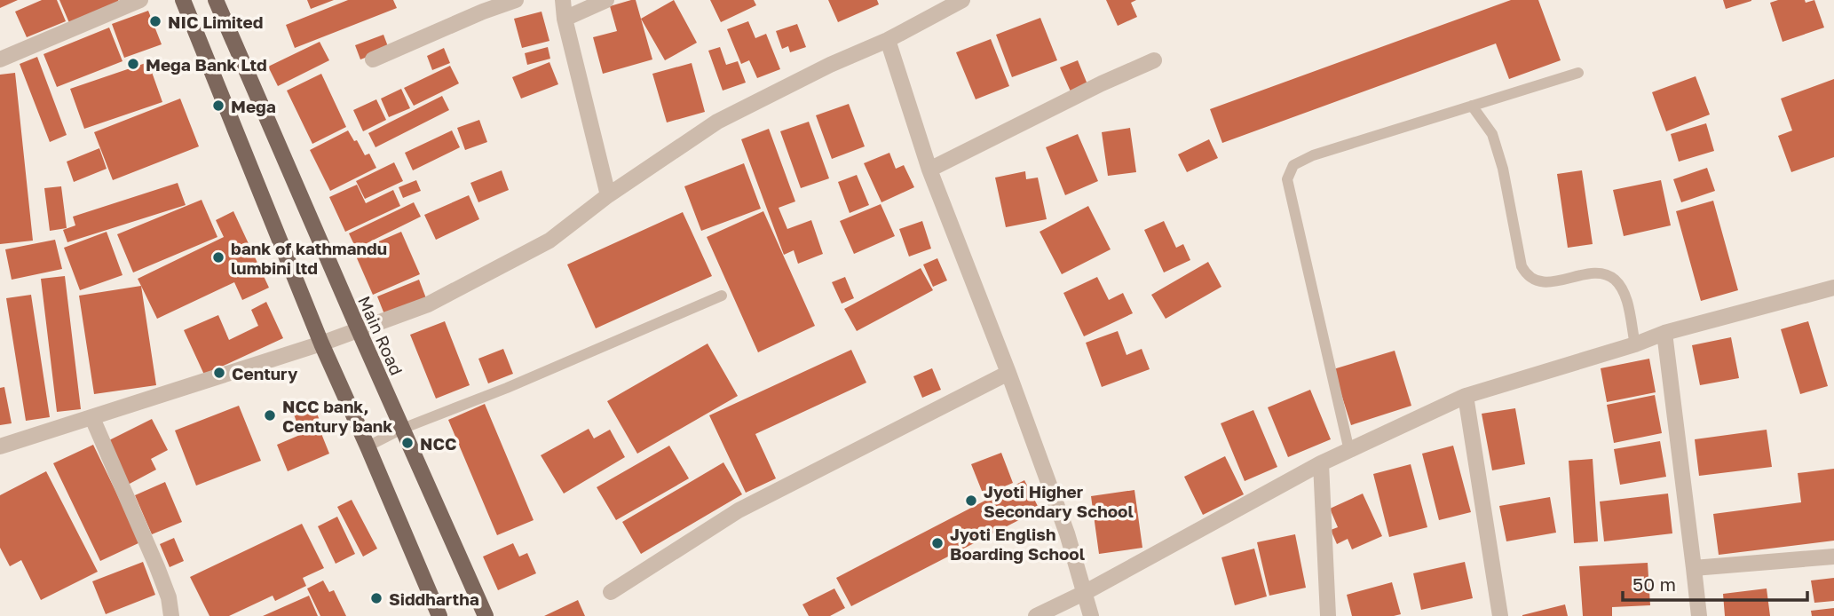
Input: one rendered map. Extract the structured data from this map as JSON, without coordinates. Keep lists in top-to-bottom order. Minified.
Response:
{"streets":{"main road":["Main Road"]},"places":["NIC Limited","Mega Bank Ltd","Mega","bank of kathmandu lumbini ltd","Century","NCC bank, Century bank","NCC","Jyoti Higher Secondary School","Jyoti English Boarding School","Siddhartha"],"scale_bar":"50 m"}
